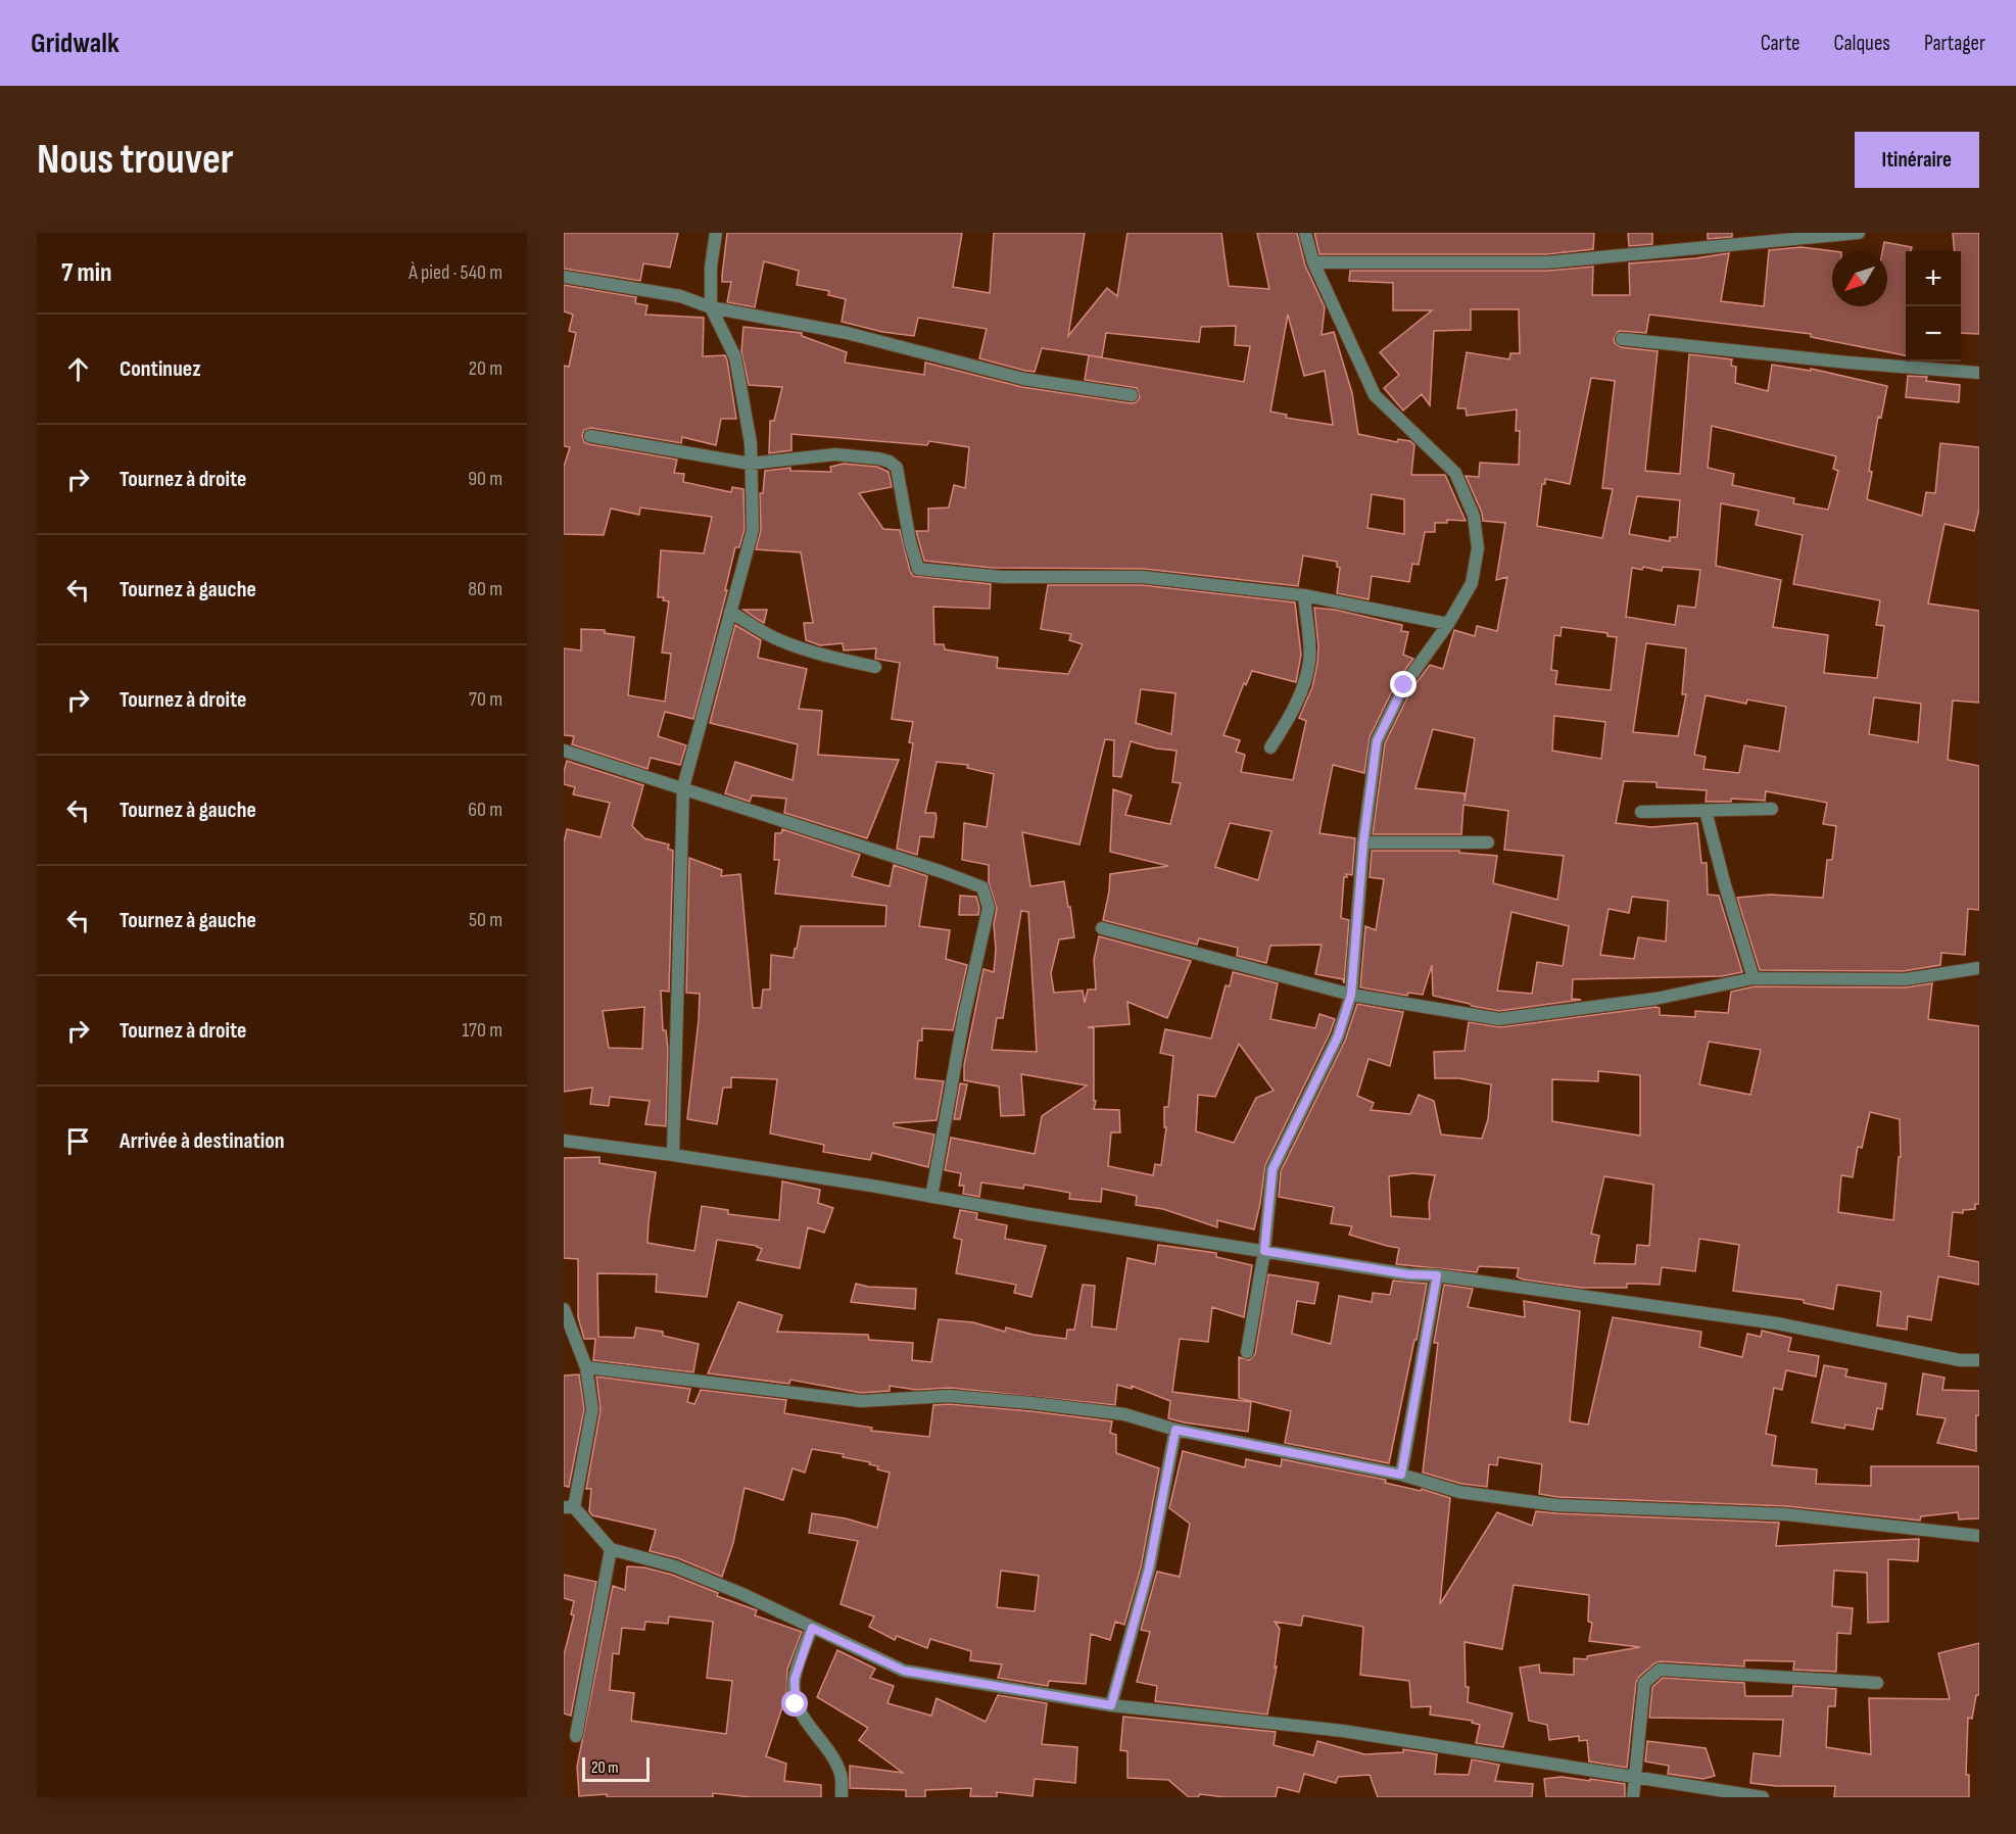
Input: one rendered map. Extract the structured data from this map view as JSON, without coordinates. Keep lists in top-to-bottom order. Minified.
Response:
{"scale_bar":"20 m","north":"bottom left","page":{"header":"Gridwalk","nav":["Carte","Calques","Partager"],"buttons":"Itinéraire","title":"Nous trouver","heading":["7 min","À pied · 540 m"],"map_buttons":["+","−"],"list":[["Continuez","20 m"],["Tournez à droite","90 m"],["Tournez à gauche","80 m"],["Tournez à droite","70 m"],["Tournez à gauche","60 m"],["Tournez à gauche","50 m"],["Tournez à droite","170 m"],"Arrivée à destination"],"scale":"20 m"}}
